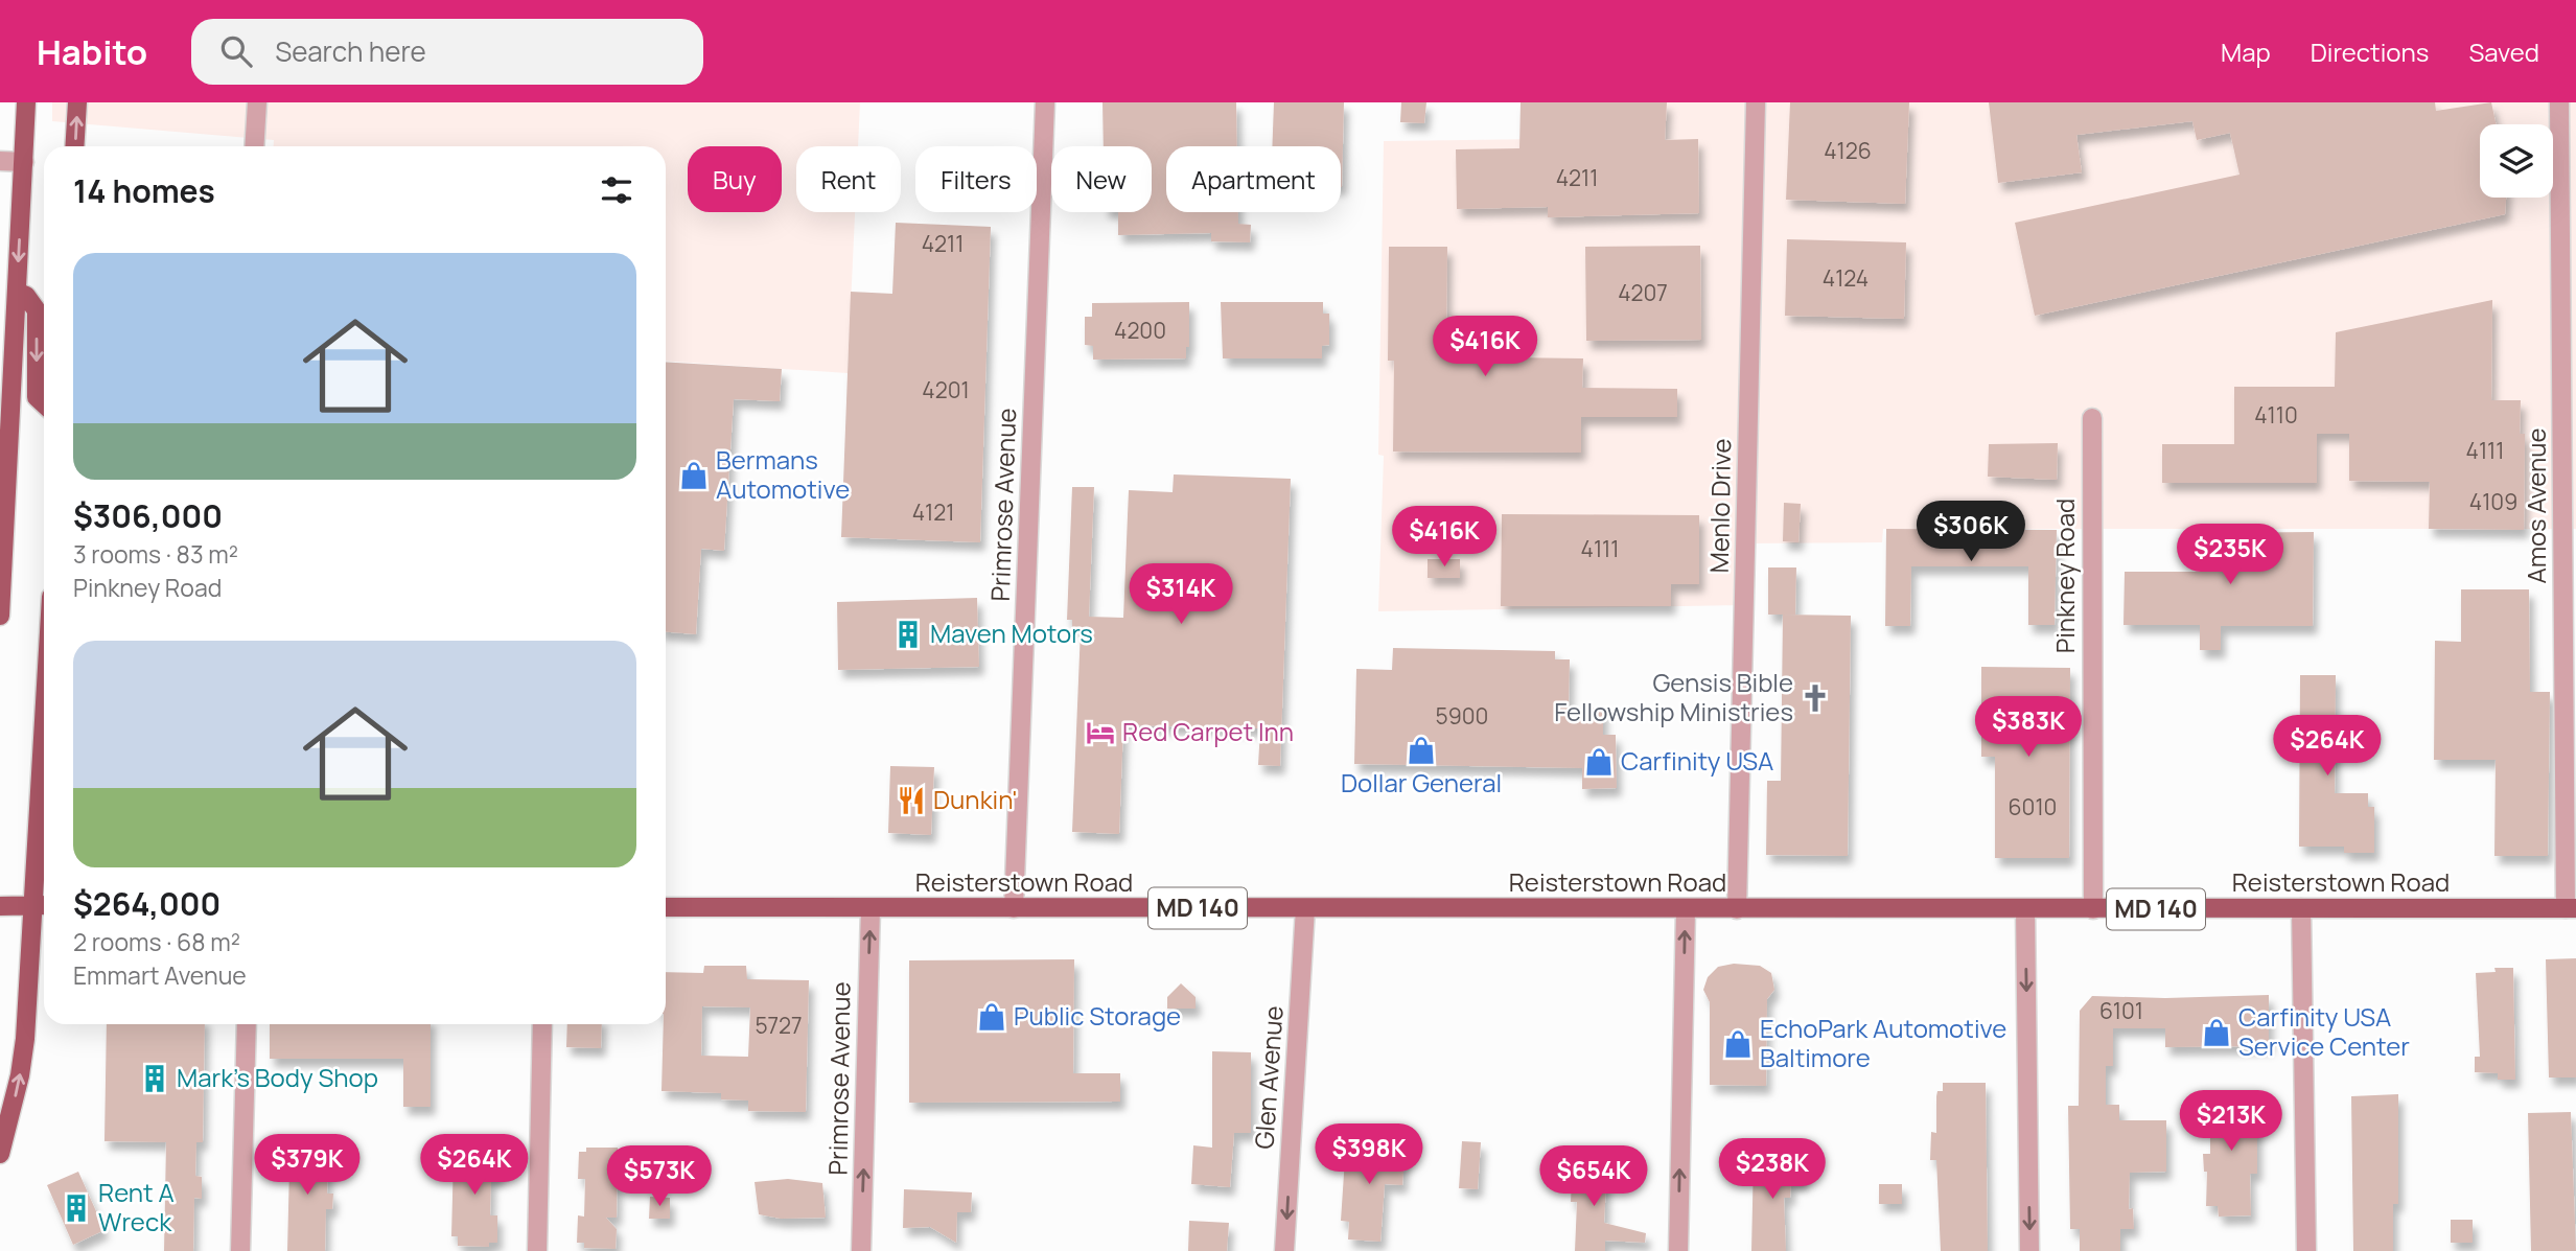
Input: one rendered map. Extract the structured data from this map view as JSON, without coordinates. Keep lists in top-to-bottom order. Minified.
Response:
{"streets":{"main road":["Reisterstown Road","MD 140"],"street":["Primrose Avenue","Menlo Drive","Amos Avenue","Pinkney Road","Glen Avenue"]},"crossings":[["Primrose Avenue","Reisterstown Road"],["Menlo Drive","Reisterstown Road"],["Amos Avenue","Reisterstown Road"],["Pinkney Road","Reisterstown Road"],["Reisterstown Road","Glen Avenue"]],"one_way":["Glen Avenue"],"places":{"shop":["Bermans Automotive","Dollar General","Carfinity USA","Public Storage","Carfinity USA Service Center","EchoPark Automotive Baltimore"],"building":["Maven Motors","Mark's Body Shop","Rent A Wreck"],"church":["Gensis Bible Fellowship Ministries"],"hotel":["Red Carpet Inn"],"restaurant":["Dunkin'"]},"house_numbers":["4126","4211","4211","4124","4207","4200","4201","4110","4111","4109","4121","4111","5900","6010","6101","5727"],"page":{"header":"Habito","search":"Search here","nav":["Map","Directions","Saved"],"chip":["Buy","Rent","Filters","New","Apartment"],"heading":"14 homes","list":[{"name":"$306,000","note":"3 rooms · 83 m² · Pinkney Road"},{"name":"$264,000","note":"2 rooms · 68 m² · Emmart Avenue"}],"price":["$416K","$306K","$416K","$235K","$314K","$383K","$264K","$213K","$398K","$379K","$264K","$238K","$573K","$654K"]}}
